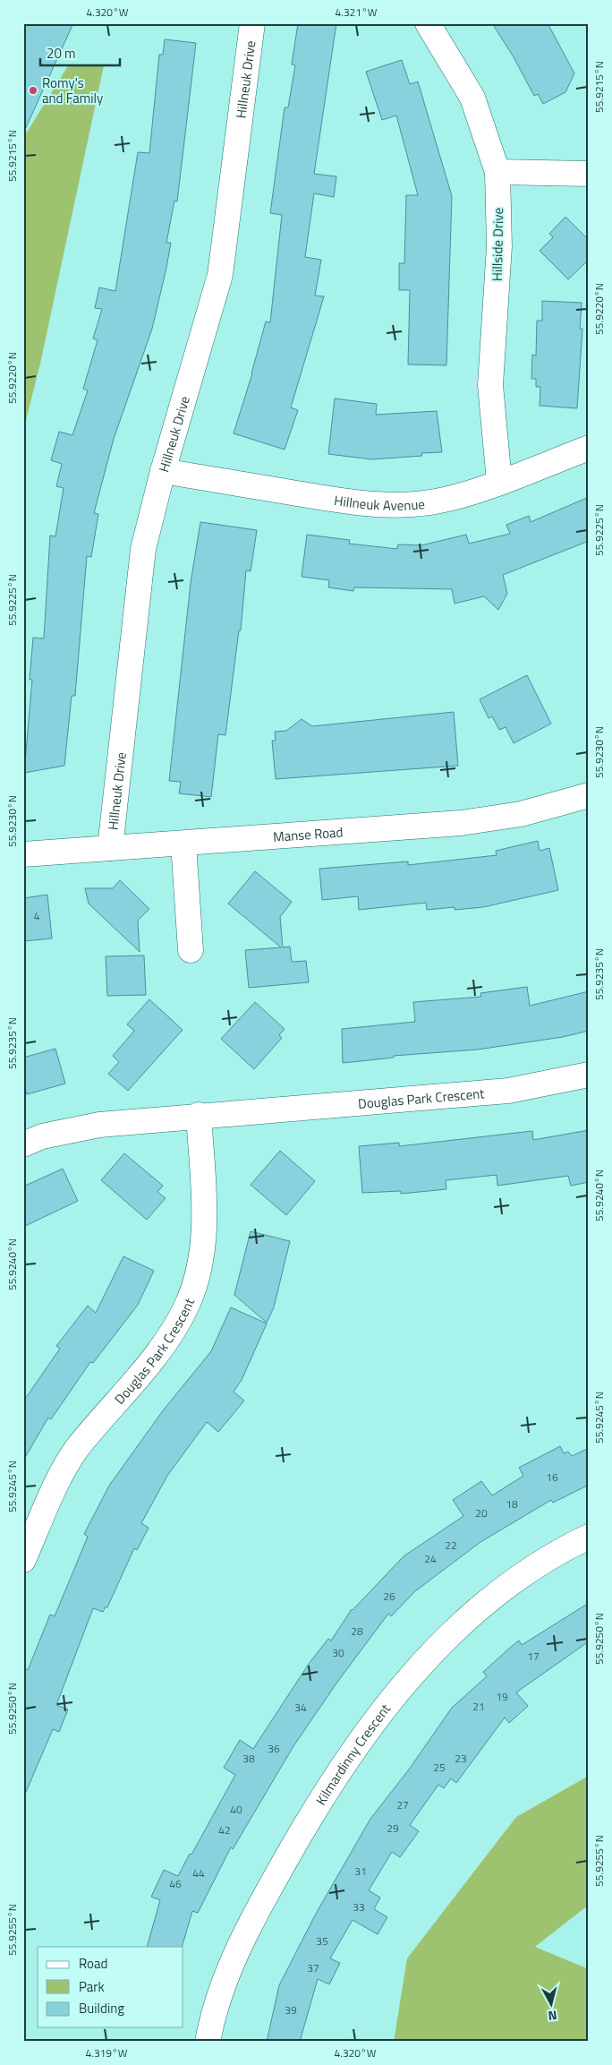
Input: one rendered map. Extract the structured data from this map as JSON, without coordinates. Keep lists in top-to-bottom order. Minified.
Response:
{"streets":{"street":["Hillneuk Drive","Hillside Drive","Hillneuk Avenue","Manse Road","Douglas Park Crescent","Kilmardinny Crescent"]},"crossings":[["Hillneuk Drive","Hillneuk Avenue"],["Hillneuk Drive","Manse Road"],["Hillside Drive","Hillneuk Avenue"]],"places":["Romy's and Family"],"house_numbers":["4","16","18","20","22","24","26","28","30","17","19","21","34","36","38","23","25","27","40","29","42","31","44","46","33","35","37","39"],"legend":["Road","Park","Building"],"scale_bar":"20 m","north":"bottom","coordinates":["4.320°W","4.321°W","55.9215°N","55.9220°N","55.9225°N","55.9230°N","55.9235°N","55.9240°N","55.9245°N","55.9250°N","55.9255°N","4.319°W"]}
